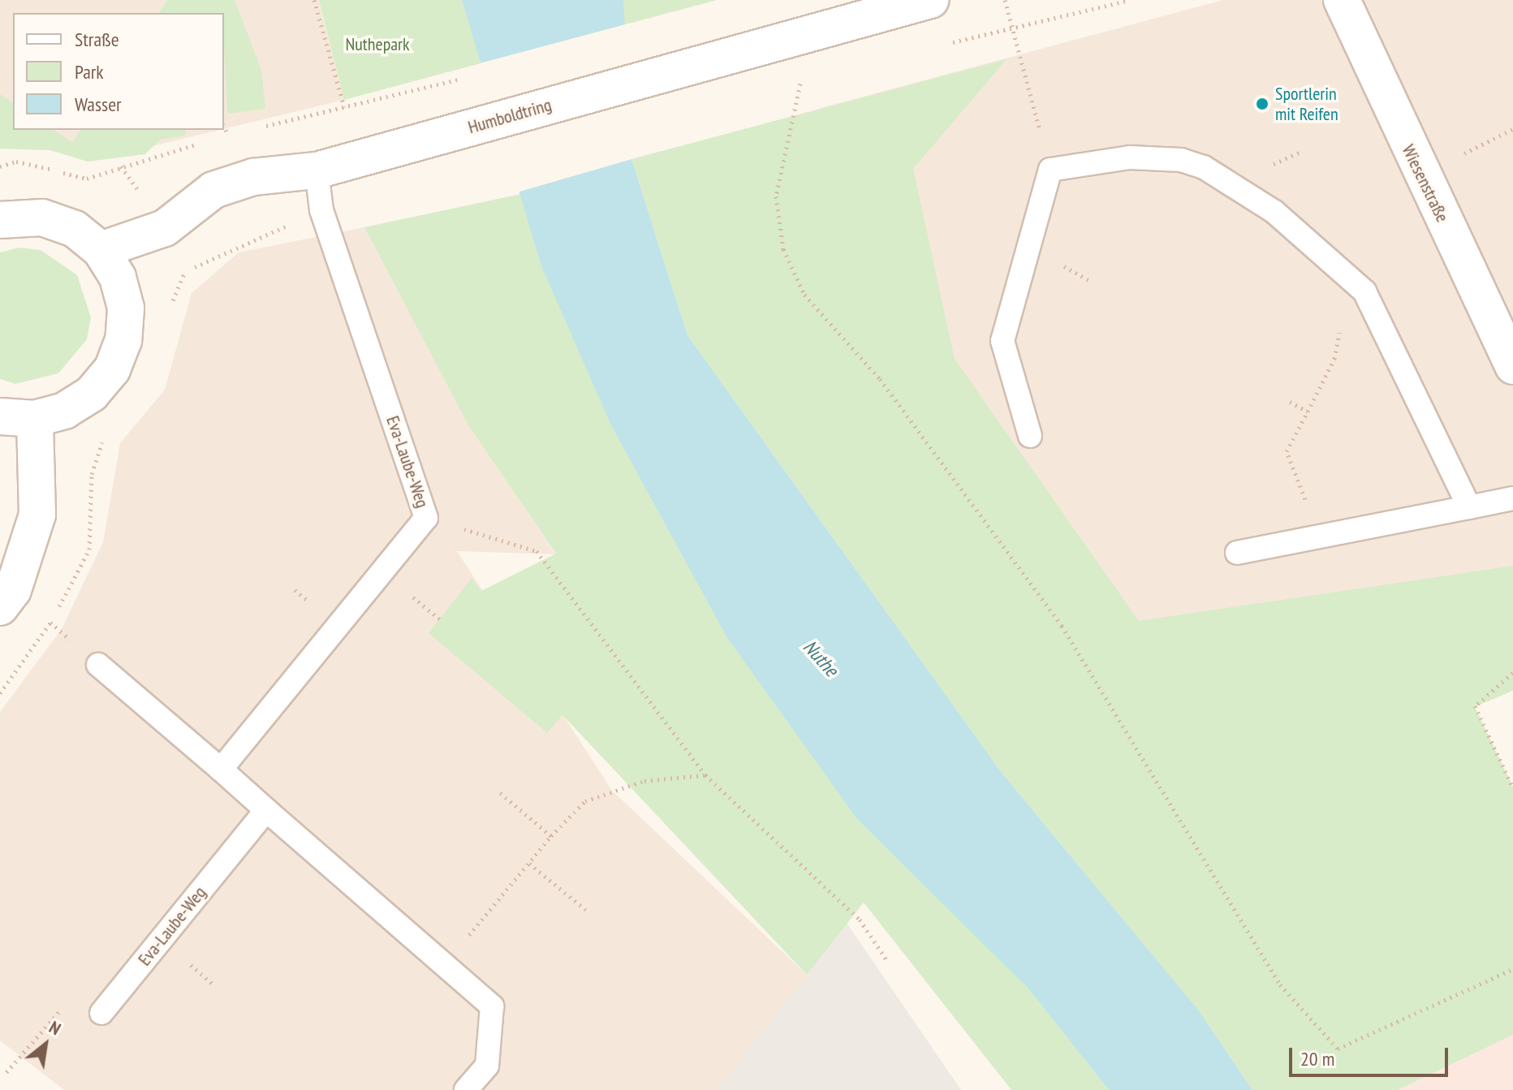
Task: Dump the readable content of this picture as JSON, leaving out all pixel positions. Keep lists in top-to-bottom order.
{
  "streets": {
    "street": ["Humboldtring", "Wiesenstraße"],
    "lane": ["Eva-Laube-Weg"]
  },
  "crossings": [
    ["Humboldtring", "Eva-Laube-Weg"]
  ],
  "water": ["Nuthe"],
  "parks": ["Nuthepark"],
  "places": ["Sportlerin mit Reifen"],
  "legend": ["Straße", "Park", "Wasser"],
  "scale_bar": "20 m",
  "north": "top right"
}
